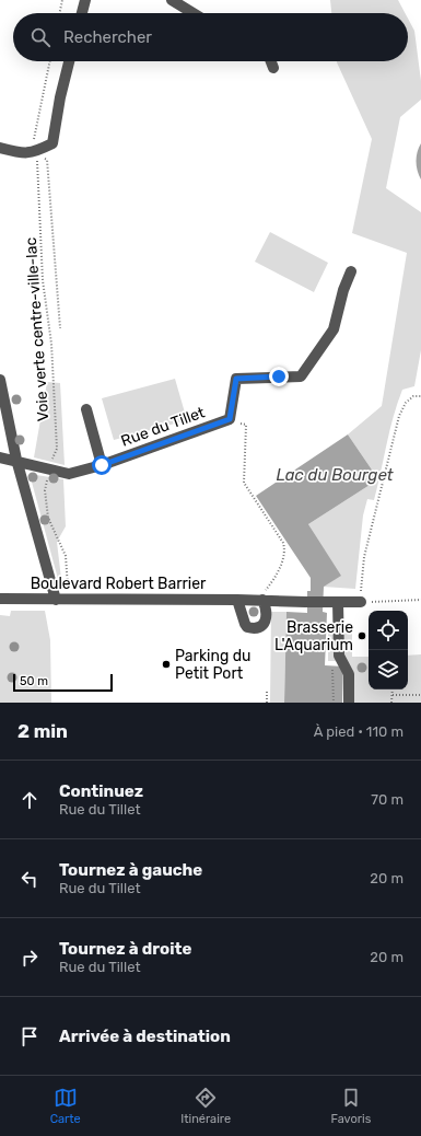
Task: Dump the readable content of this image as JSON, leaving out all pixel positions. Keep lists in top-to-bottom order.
{
  "streets": {
    "street": ["Rue du Tillet", "Boulevard Robert Barrier"],
    "path": ["Voie verte centre-ville-lac"]
  },
  "crossings": [
    ["Voie verte centre-ville-lac", "Rue du Tillet"],
    ["Voie verte centre-ville-lac", "Boulevard Robert Barrier"]
  ],
  "water": ["Lac du Bourget"],
  "places": ["Brasserie L'Aquarium", "Parking du Petit Port"],
  "scale_bar": "50 m",
  "page": {
    "search": "Rechercher",
    "scale": "50 m",
    "heading": ["2 min", "À pied · 110 m"],
    "list": [
      ["Continuez", "Rue du Tillet", "70 m"],
      ["Tournez à gauche", "Rue du Tillet", "20 m"],
      ["Tournez à droite", "Rue du Tillet", "20 m"],
      "Arrivée à destination"
    ],
    "nav": ["Carte", "Itinéraire", "Favoris"]
  }
}
